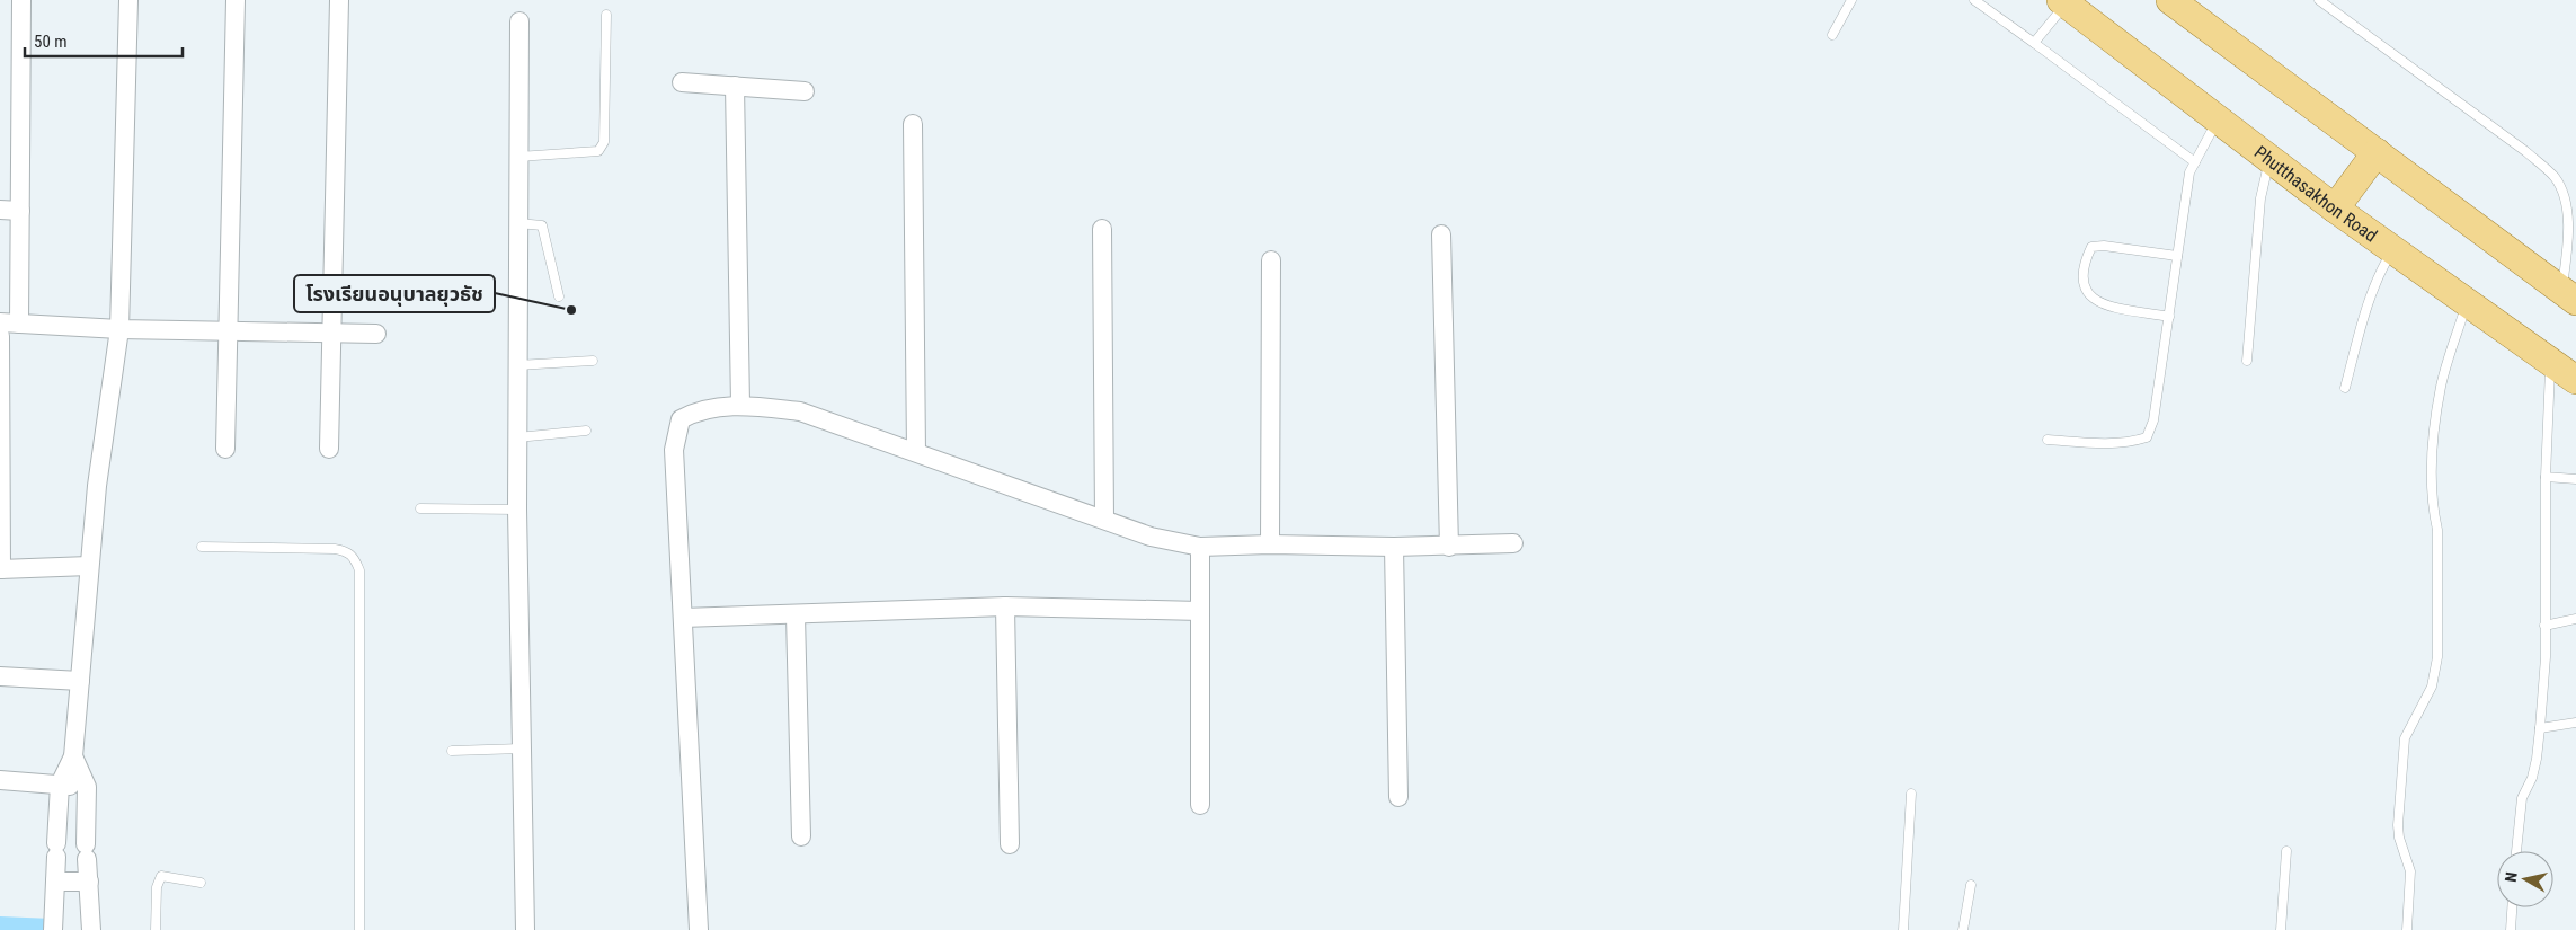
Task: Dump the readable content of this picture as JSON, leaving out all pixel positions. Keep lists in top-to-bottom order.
{
  "streets": {
    "main road": ["Phutthasakhon Road"]
  },
  "places": ["โรงเรียนอนุบาลยุวธัช"],
  "scale_bar": "50 m",
  "north": "left"
}
